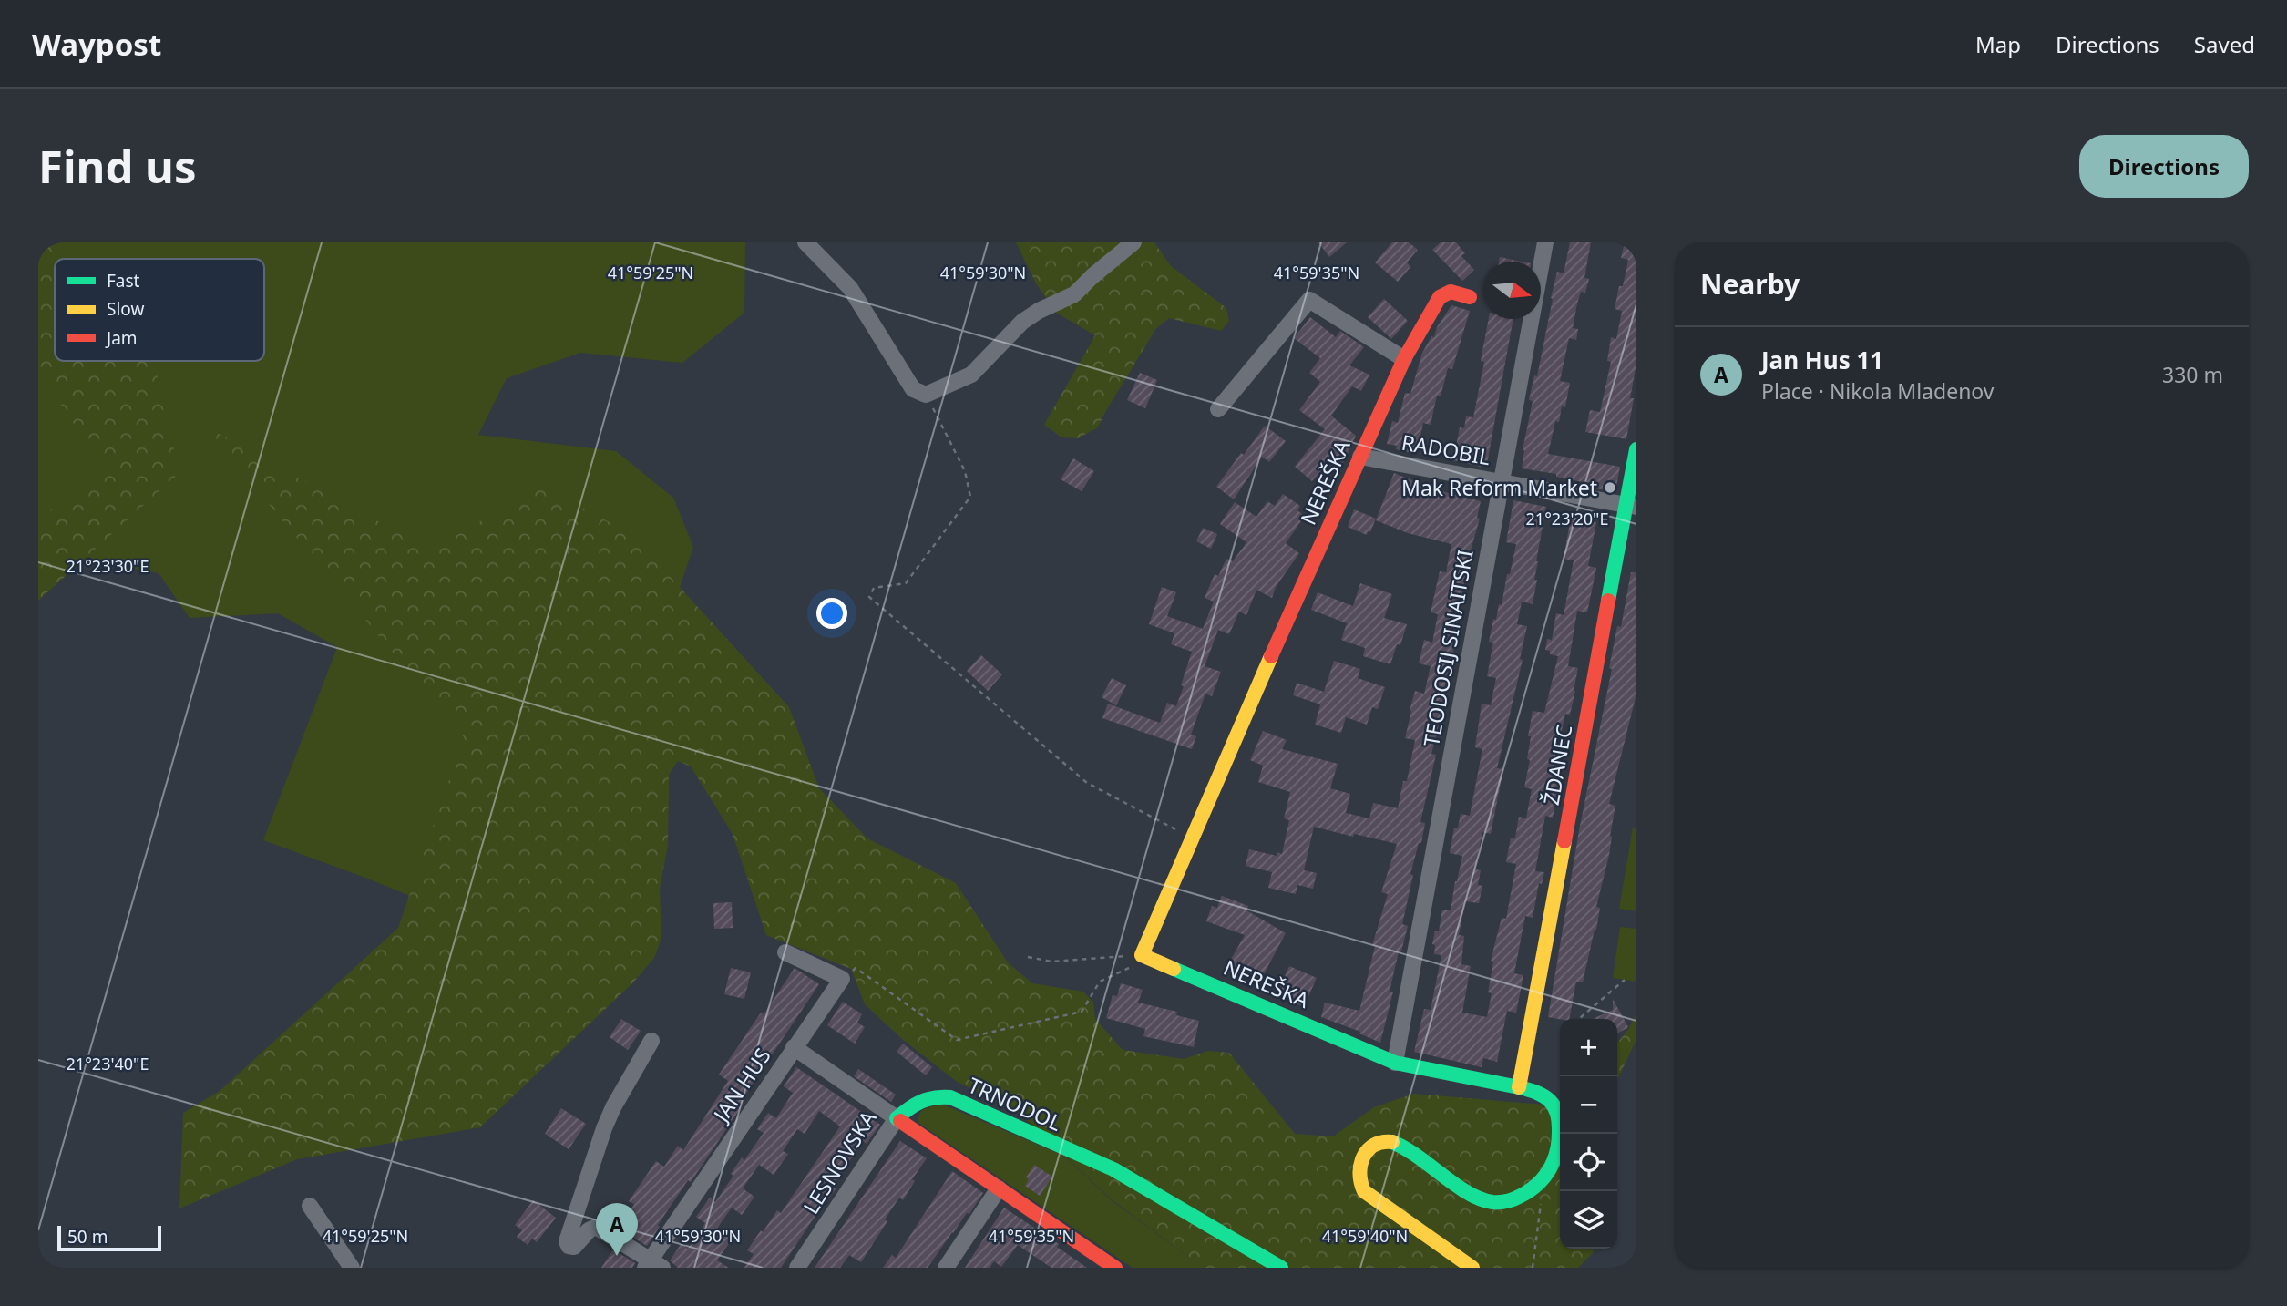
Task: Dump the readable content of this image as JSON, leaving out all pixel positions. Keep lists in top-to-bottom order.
{
  "streets": {
    "street": [
      "RADOBIL",
      "NEREŠKA",
      "TEODOSIJ SINAITSKI",
      "ŽDANEC",
      "JAN HUS",
      "TRNODOL",
      "LESNOVSKA"
    ]
  },
  "crossings": [
    ["RADOBIL", "NEREŠKA"],
    ["RADOBIL", "TEODOSIJ SINAITSKI"],
    ["RADOBIL", "ŽDANEC"],
    ["NEREŠKA", "TEODOSIJ SINAITSKI"],
    ["NEREŠKA", "ŽDANEC"],
    ["JAN HUS", "LESNOVSKA"],
    ["TRNODOL", "LESNOVSKA"]
  ],
  "places": ["Mak Reform Market"],
  "legend": ["Fast", "Slow", "Jam"],
  "scale_bar": "50 m",
  "north": "right",
  "page": {
    "header": "Waypost",
    "nav": ["Map", "Directions", "Saved"],
    "buttons": "Directions",
    "title": "Find us",
    "heading": "Nearby",
    "list": [
      {
        "mark": "A",
        "name": "Jan Hus 11",
        "note": "Place · Nikola Mladenov",
        "value": "330 m"
      }
    ],
    "map_buttons": ["+", "−"],
    "pins": "A",
    "scale": "50 m"
  },
  "coordinates": [
    "41°59'25\"N",
    "41°59'30\"N",
    "41°59'35\"N",
    "21°23'20\"E",
    "21°23'30\"E",
    "21°23'40\"E",
    "41°59'40\"N"
  ]
}
